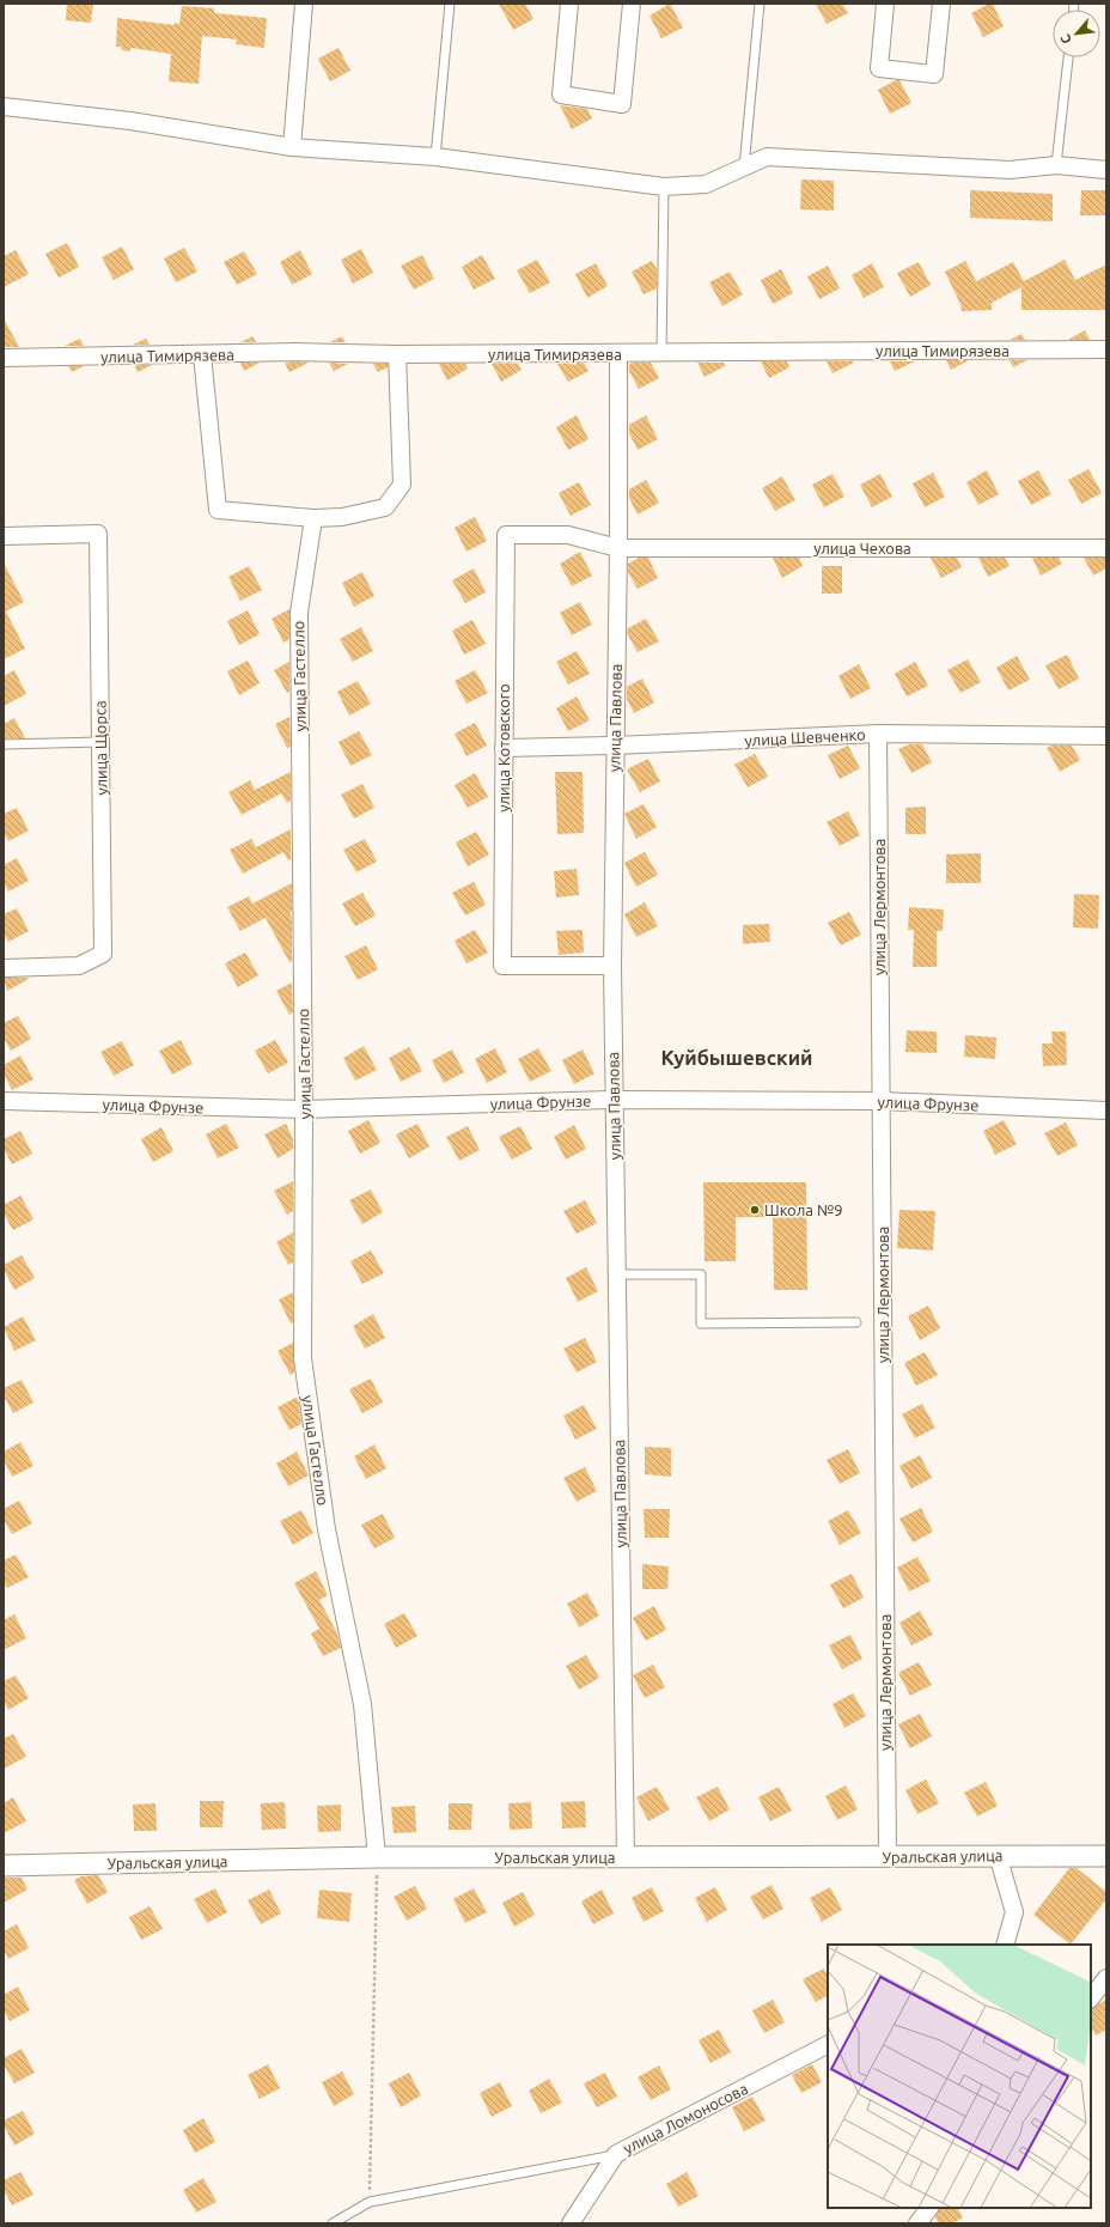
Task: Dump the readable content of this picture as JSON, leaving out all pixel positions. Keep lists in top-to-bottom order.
{
  "streets": {
    "street": [
      "улица Тимирязева",
      "улица Чехова",
      "улица Гастелло",
      "улица Павлова",
      "улица Шевченко",
      "улица Щорса",
      "улица Котовского",
      "улица Лермонтова",
      "улица Фрунзе",
      "Уральская улица",
      "улица Ломоносова"
    ]
  },
  "crossings": [
    ["улица Тимирязева", "улица Павлова"],
    ["улица Чехова", "улица Павлова"],
    ["улица Чехова", "улица Котовского"],
    ["улица Гастелло", "улица Фрунзе"],
    ["улица Гастелло", "Уральская улица"],
    ["улица Павлова", "улица Шевченко"],
    ["улица Павлова", "улица Котовского"],
    ["улица Павлова", "улица Фрунзе"],
    ["улица Павлова", "Уральская улица"],
    ["улица Шевченко", "улица Котовского"],
    ["улица Шевченко", "улица Лермонтова"],
    ["улица Лермонтова", "улица Фрунзе"],
    ["улица Лермонтова", "Уральская улица"]
  ],
  "districts": ["Куйбышевский"],
  "places": ["Школа №9"],
  "north": "bottom left"
}
